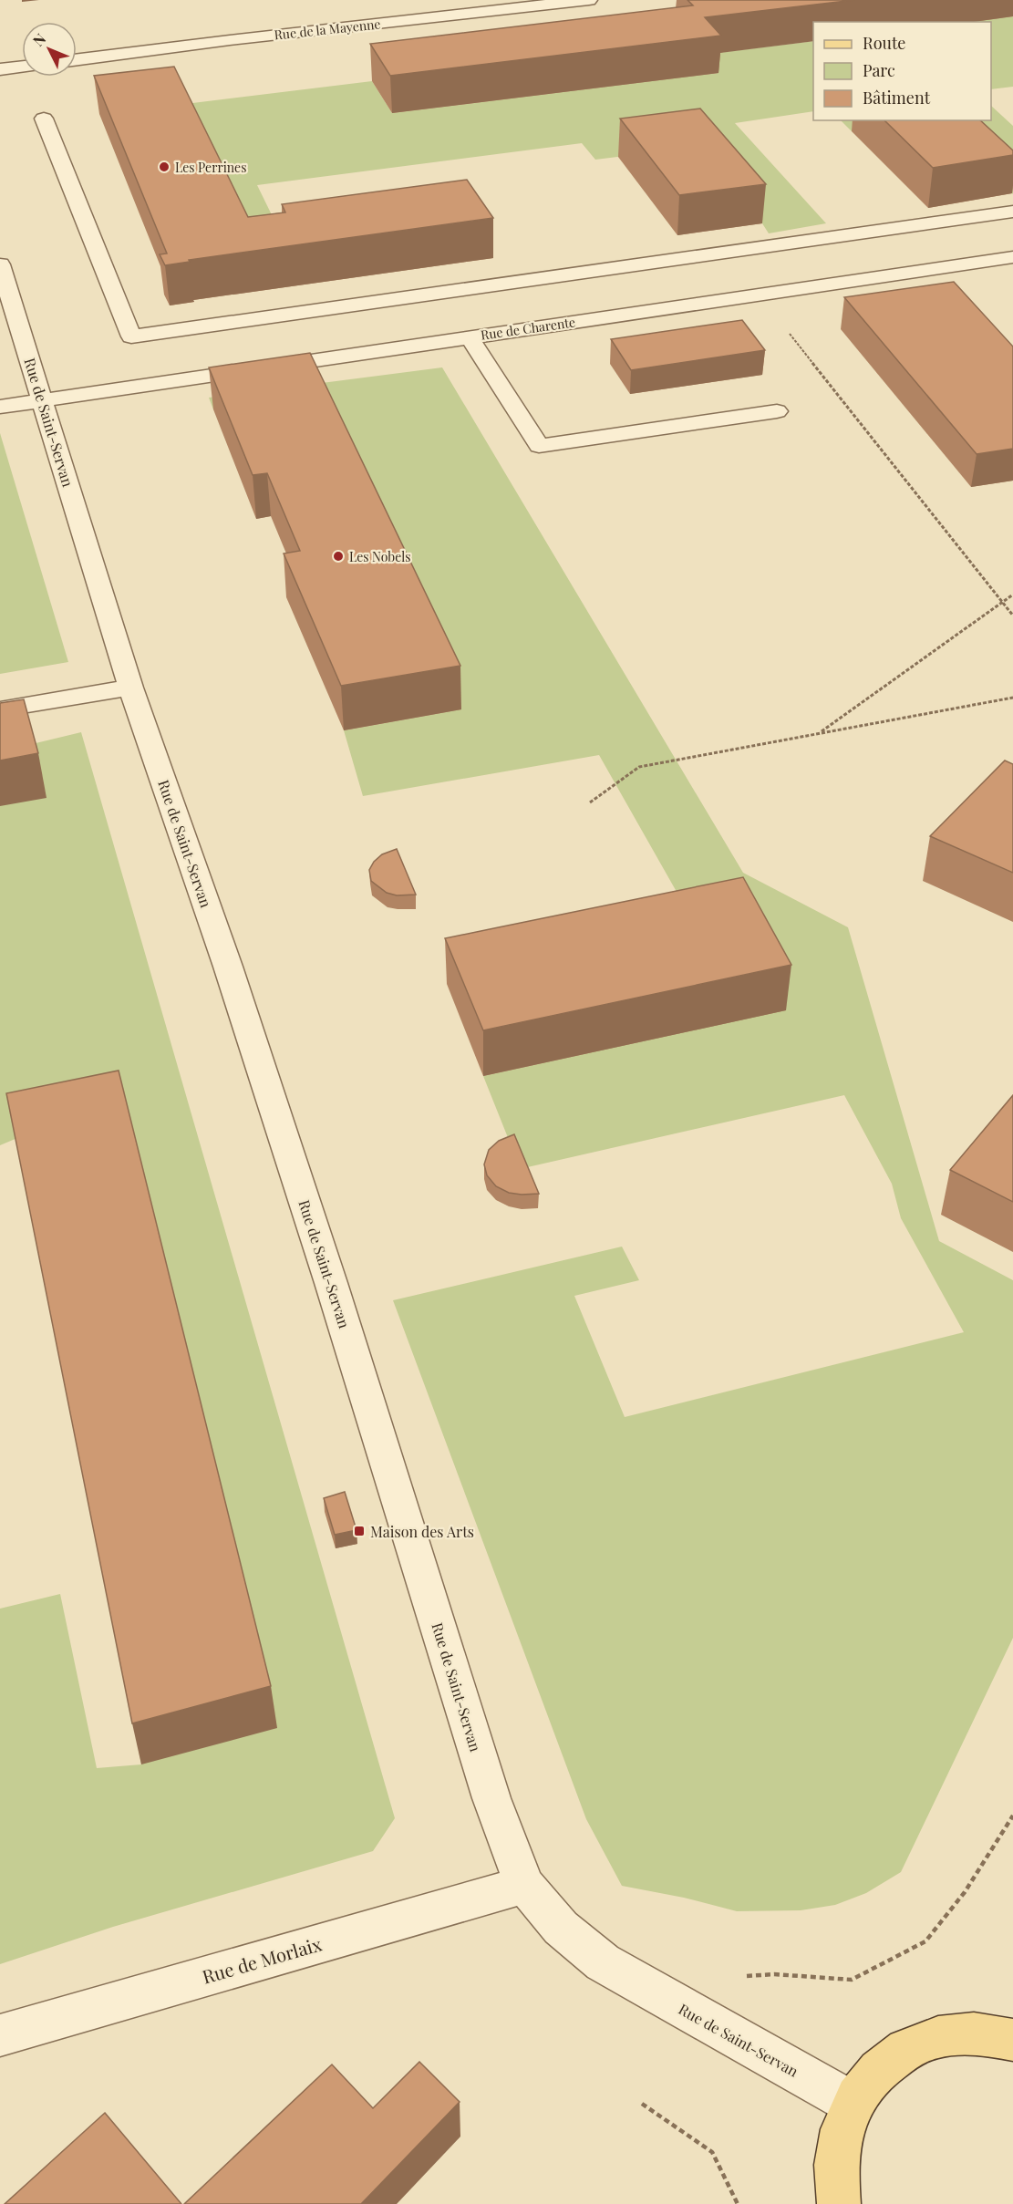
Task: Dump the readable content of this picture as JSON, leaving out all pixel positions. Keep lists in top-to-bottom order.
{
  "streets": {
    "street": [
      "Rue de la Mayenne",
      "Rue de Charente",
      "Rue de Saint-Servan",
      "Rue de Morlaix"
    ]
  },
  "crossings": [
    ["Rue de Charente", "Rue de Saint-Servan"],
    ["Rue de Saint-Servan", "Rue de Morlaix"]
  ],
  "places": {
    "other": ["Les Perrines", "Les Nobels"],
    "transit": ["Maison des Arts"]
  },
  "legend": ["Route", "Parc", "Bâtiment"],
  "north": "top left"
}
